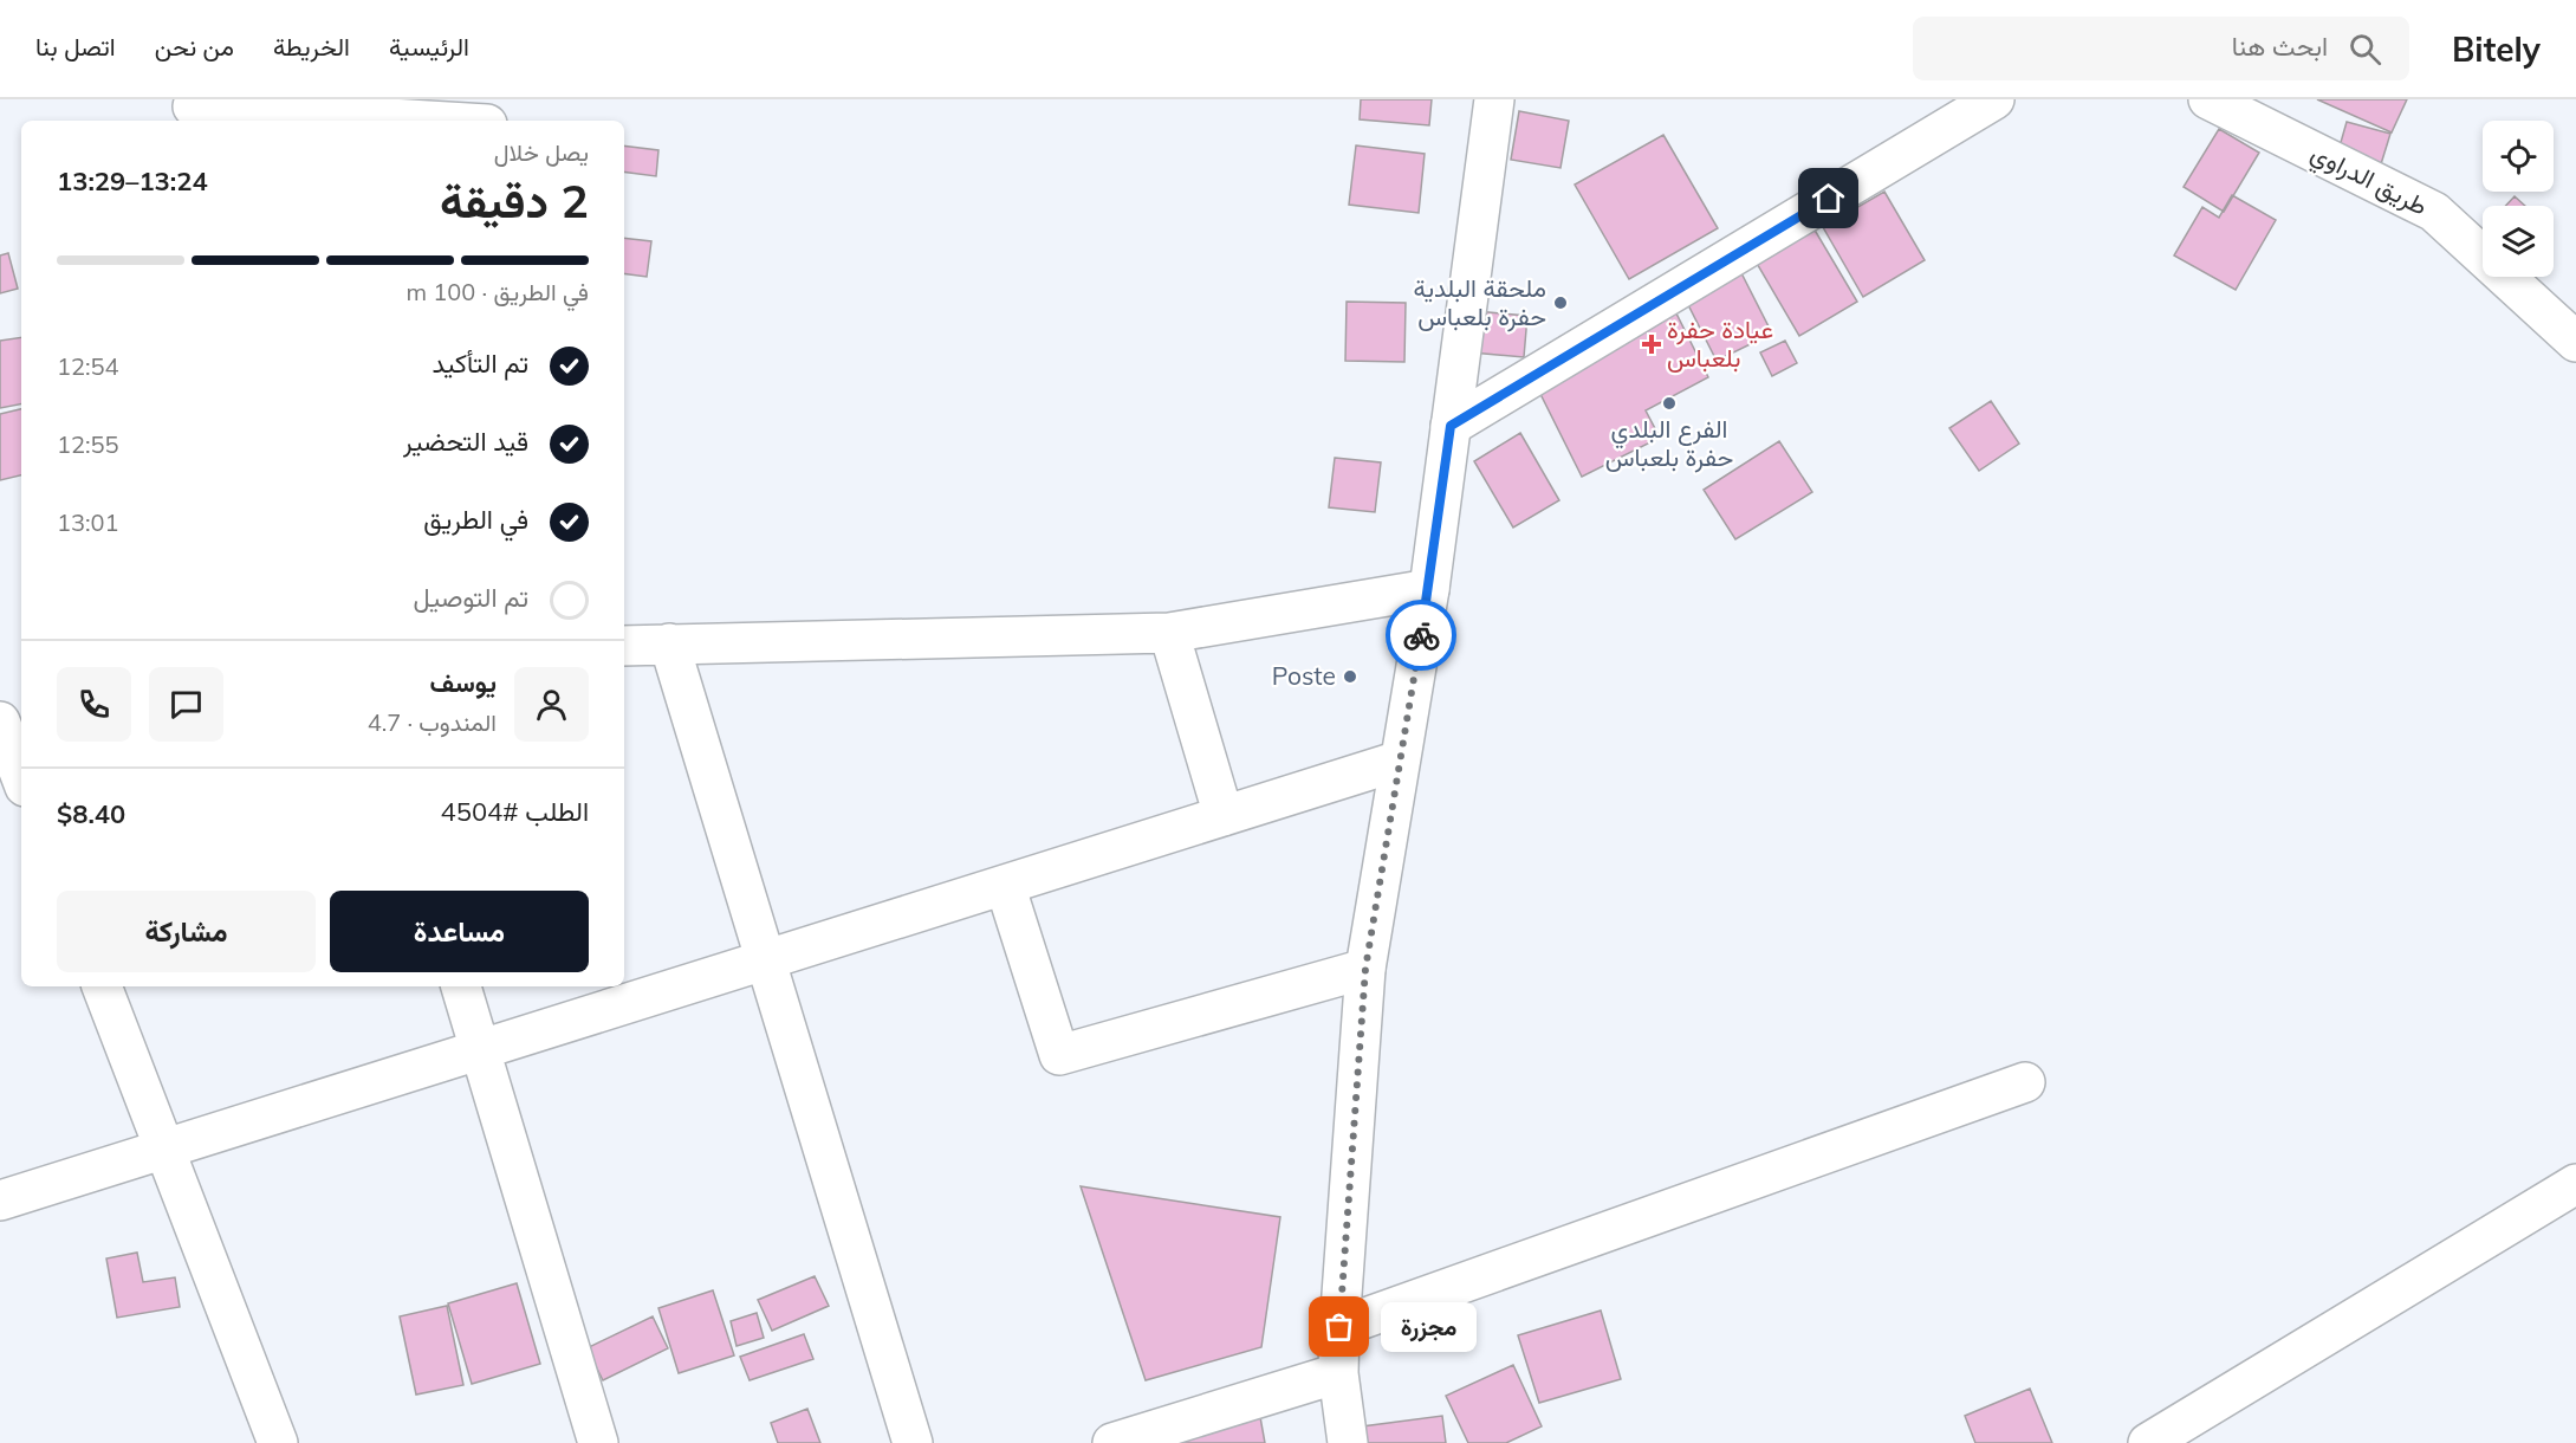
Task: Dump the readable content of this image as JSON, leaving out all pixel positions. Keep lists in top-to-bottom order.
{
  "streets": {
    "street": ["طريق الدراوي"]
  },
  "places": {
    "other": [
      "ملحقة البلدية حفرة بلعباس",
      "الفرع البلدي حفرة بلعباس",
      "Poste",
      "مجزرة"
    ],
    "health": ["عيادة حفرة بلعباس"]
  },
  "page": {
    "header": "Bitely",
    "search": "ابحث هنا",
    "nav": [
      "الرئيسية",
      "الخريطة",
      "من نحن",
      "اتصل بنا"
    ],
    "heading": ["2 دقيقة", "يصل خلال", "13:24–13:29"],
    "panel": [
      "يوسف",
      "المندوب · 4.7",
      "الطلب #4504",
      "$8.40"
    ],
    "bar": "في الطريق · 100 m",
    "list": [
      ["تم التأكيد", "12:54"],
      ["قيد التحضير", "12:55"],
      ["في الطريق", "13:01"],
      "تم التوصيل"
    ],
    "buttons": ["مساعدة", "مشاركة"],
    "bubble": "مجزرة"
  }
}
